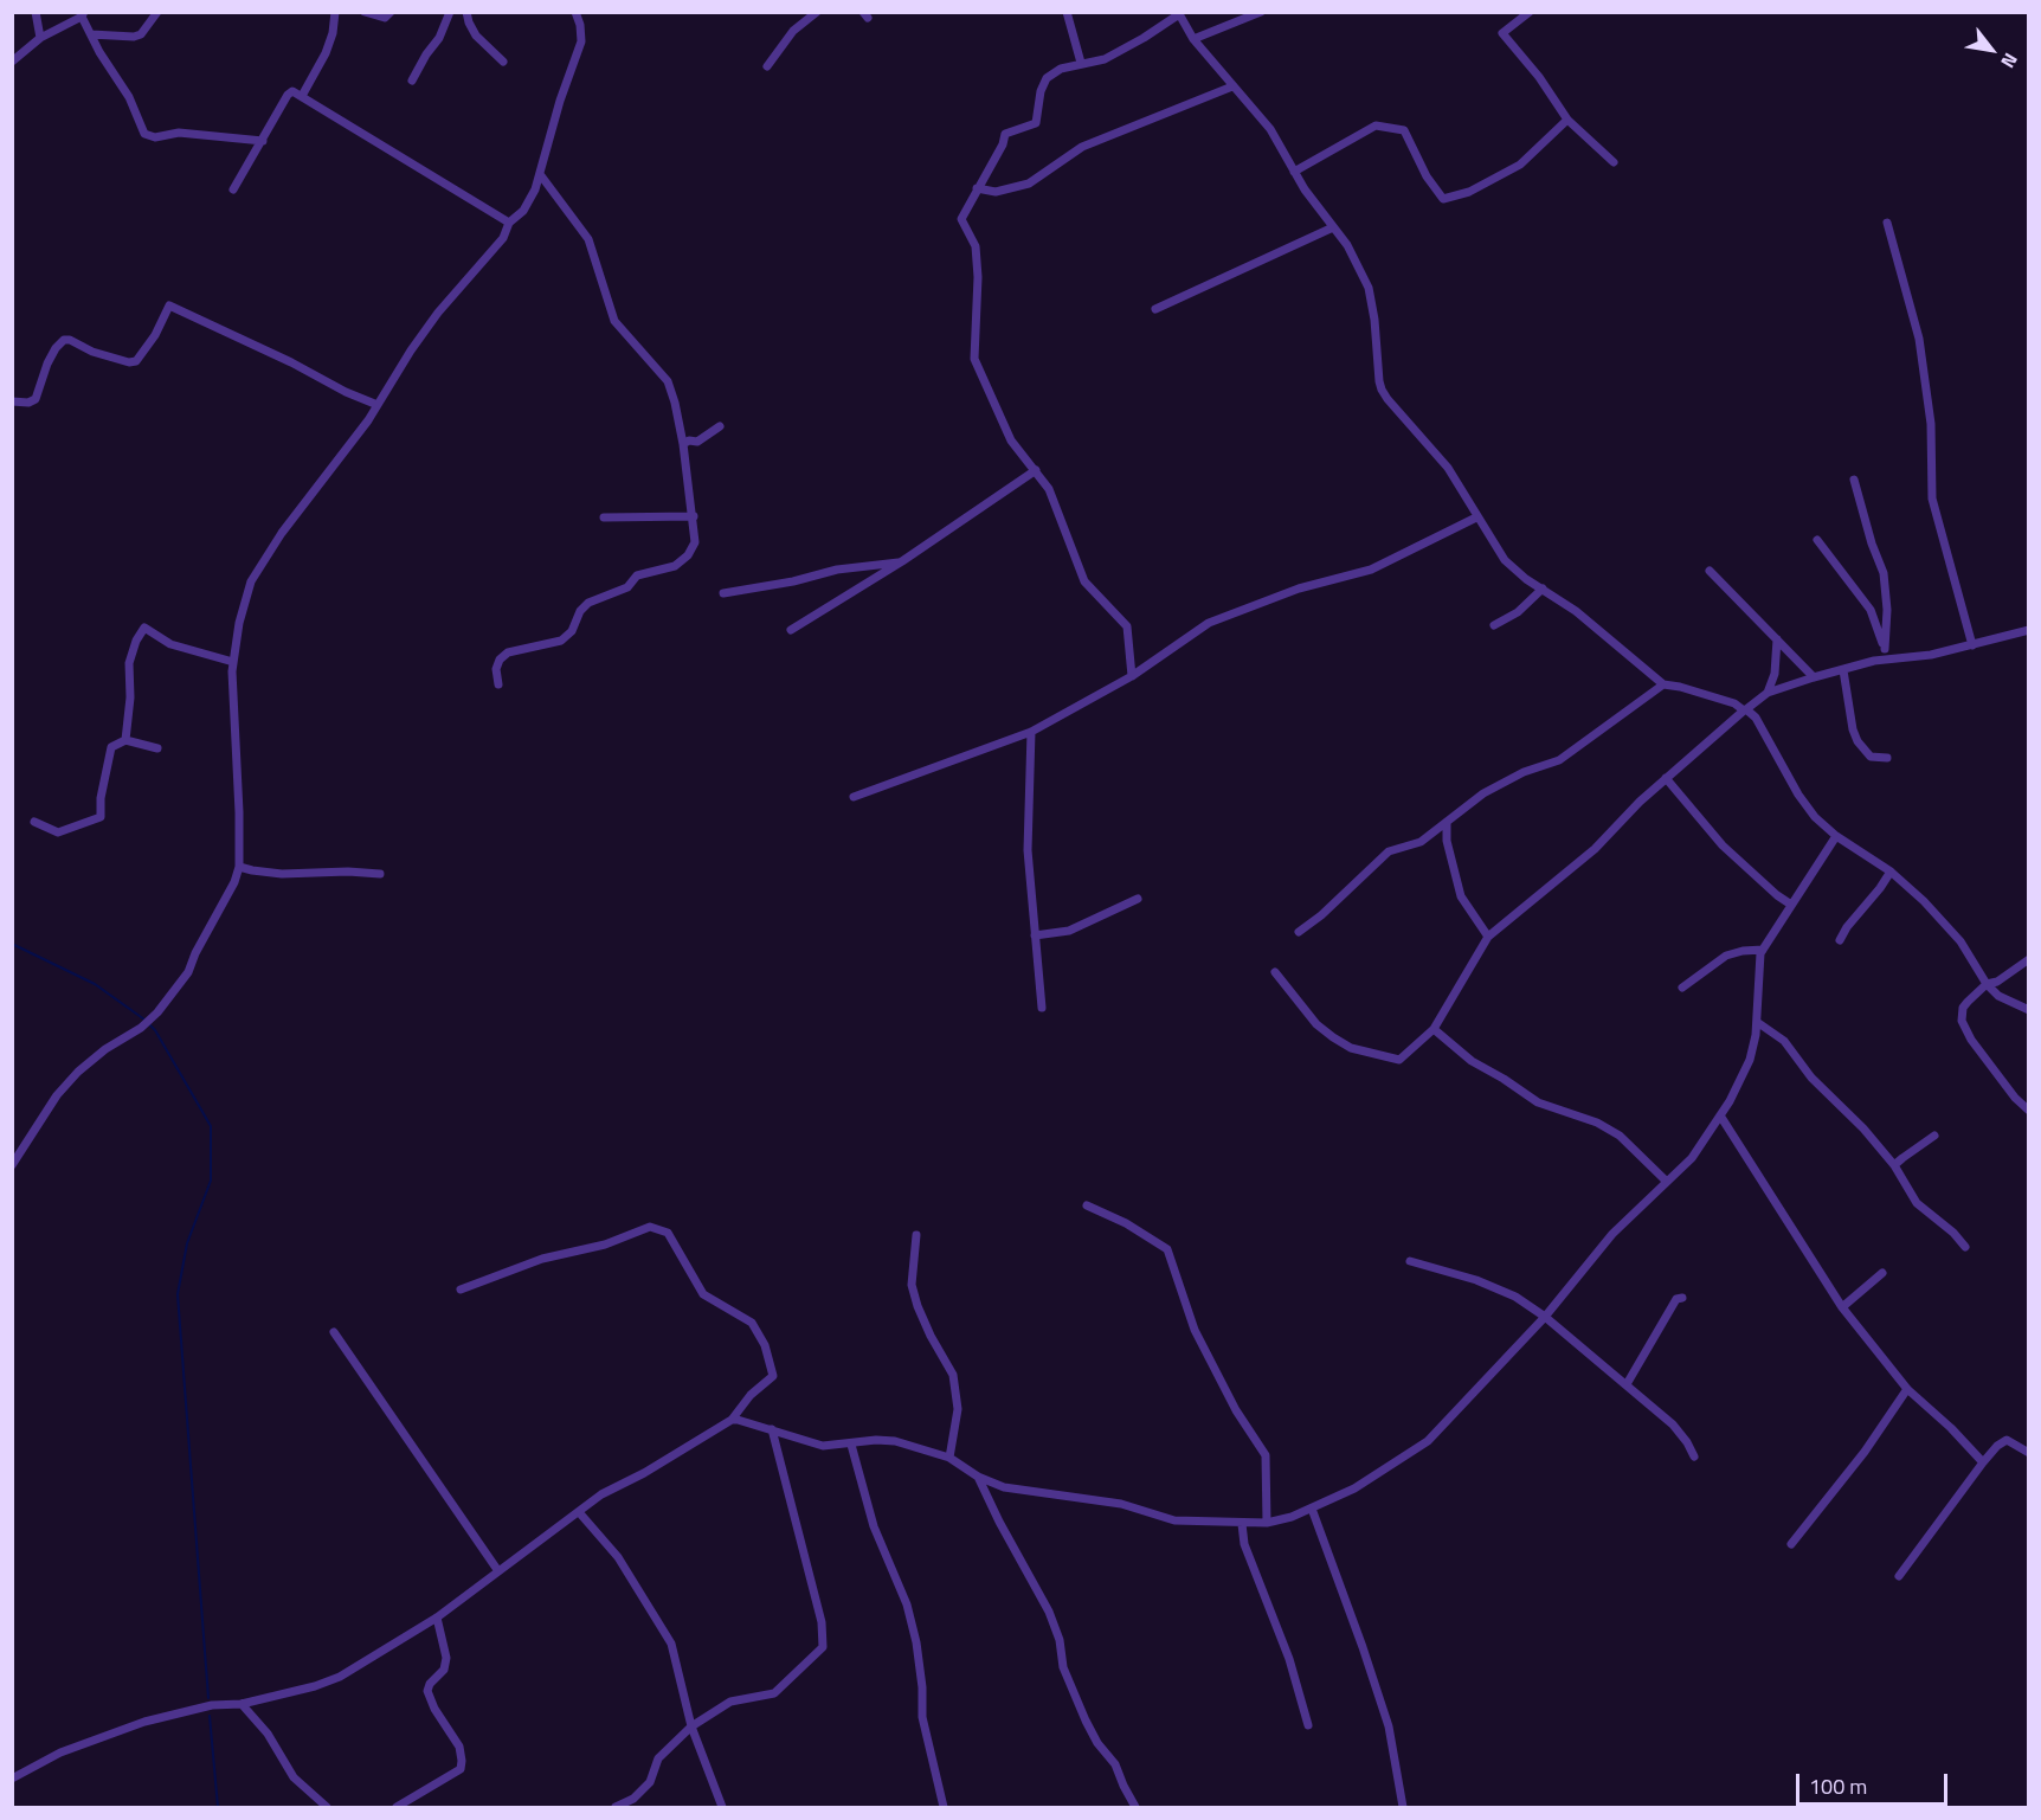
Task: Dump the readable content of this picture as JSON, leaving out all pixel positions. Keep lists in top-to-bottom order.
{
  "scale_bar": "100 m",
  "north": "bottom right"
}
